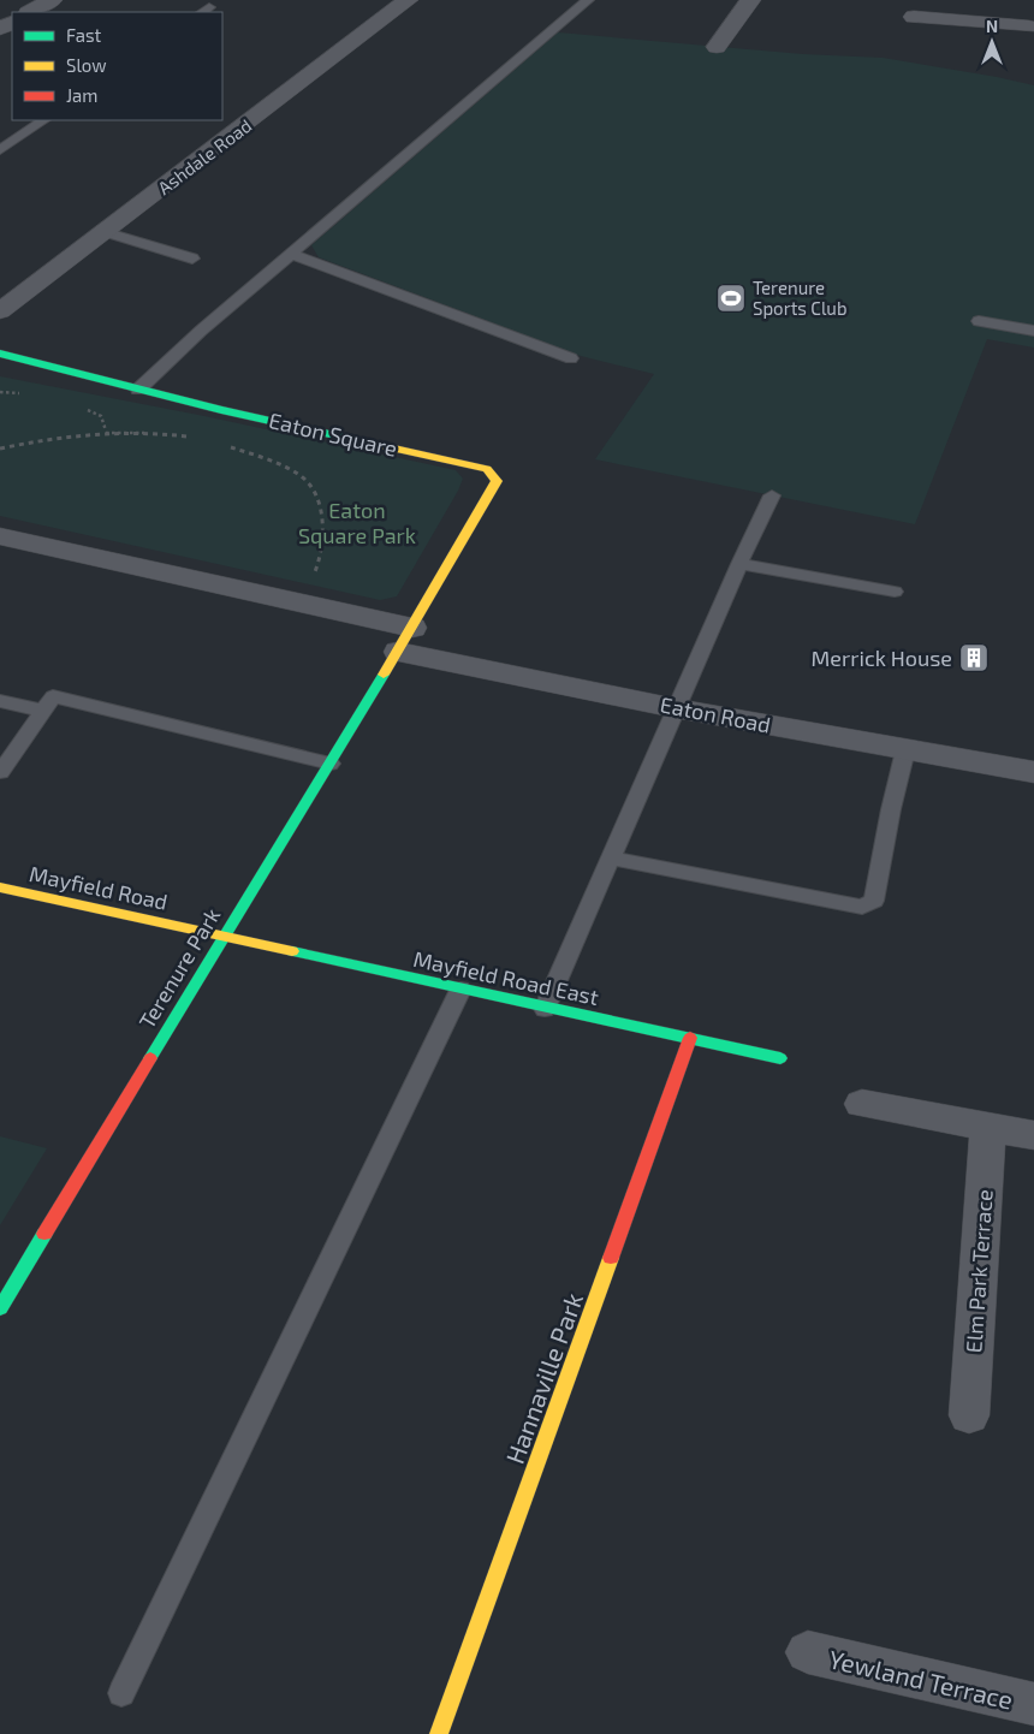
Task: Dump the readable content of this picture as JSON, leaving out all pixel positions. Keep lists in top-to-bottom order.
{
  "streets": {
    "street": [
      "Ashdale Road",
      "Eaton Square",
      "Eaton Road",
      "Mayfield Road",
      "Terenure Park",
      "Mayfield Road East",
      "Elm Park Terrace",
      "Hannaville Park",
      "Yewland Terrace"
    ]
  },
  "crossings": [
    ["Eaton Square", "Eaton Road"],
    ["Eaton Square", "Terenure Park"],
    ["Eaton Road", "Terenure Park"],
    ["Mayfield Road", "Terenure Park"],
    ["Mayfield Road", "Mayfield Road East"],
    ["Terenure Park", "Mayfield Road East"],
    ["Mayfield Road East", "Hannaville Park"]
  ],
  "parks": ["Eaton Square Park"],
  "places": {
    "sports": ["Terenure Sports Club"],
    "building": ["Merrick House"]
  },
  "legend": ["Fast", "Slow", "Jam"],
  "north": "top"
}
